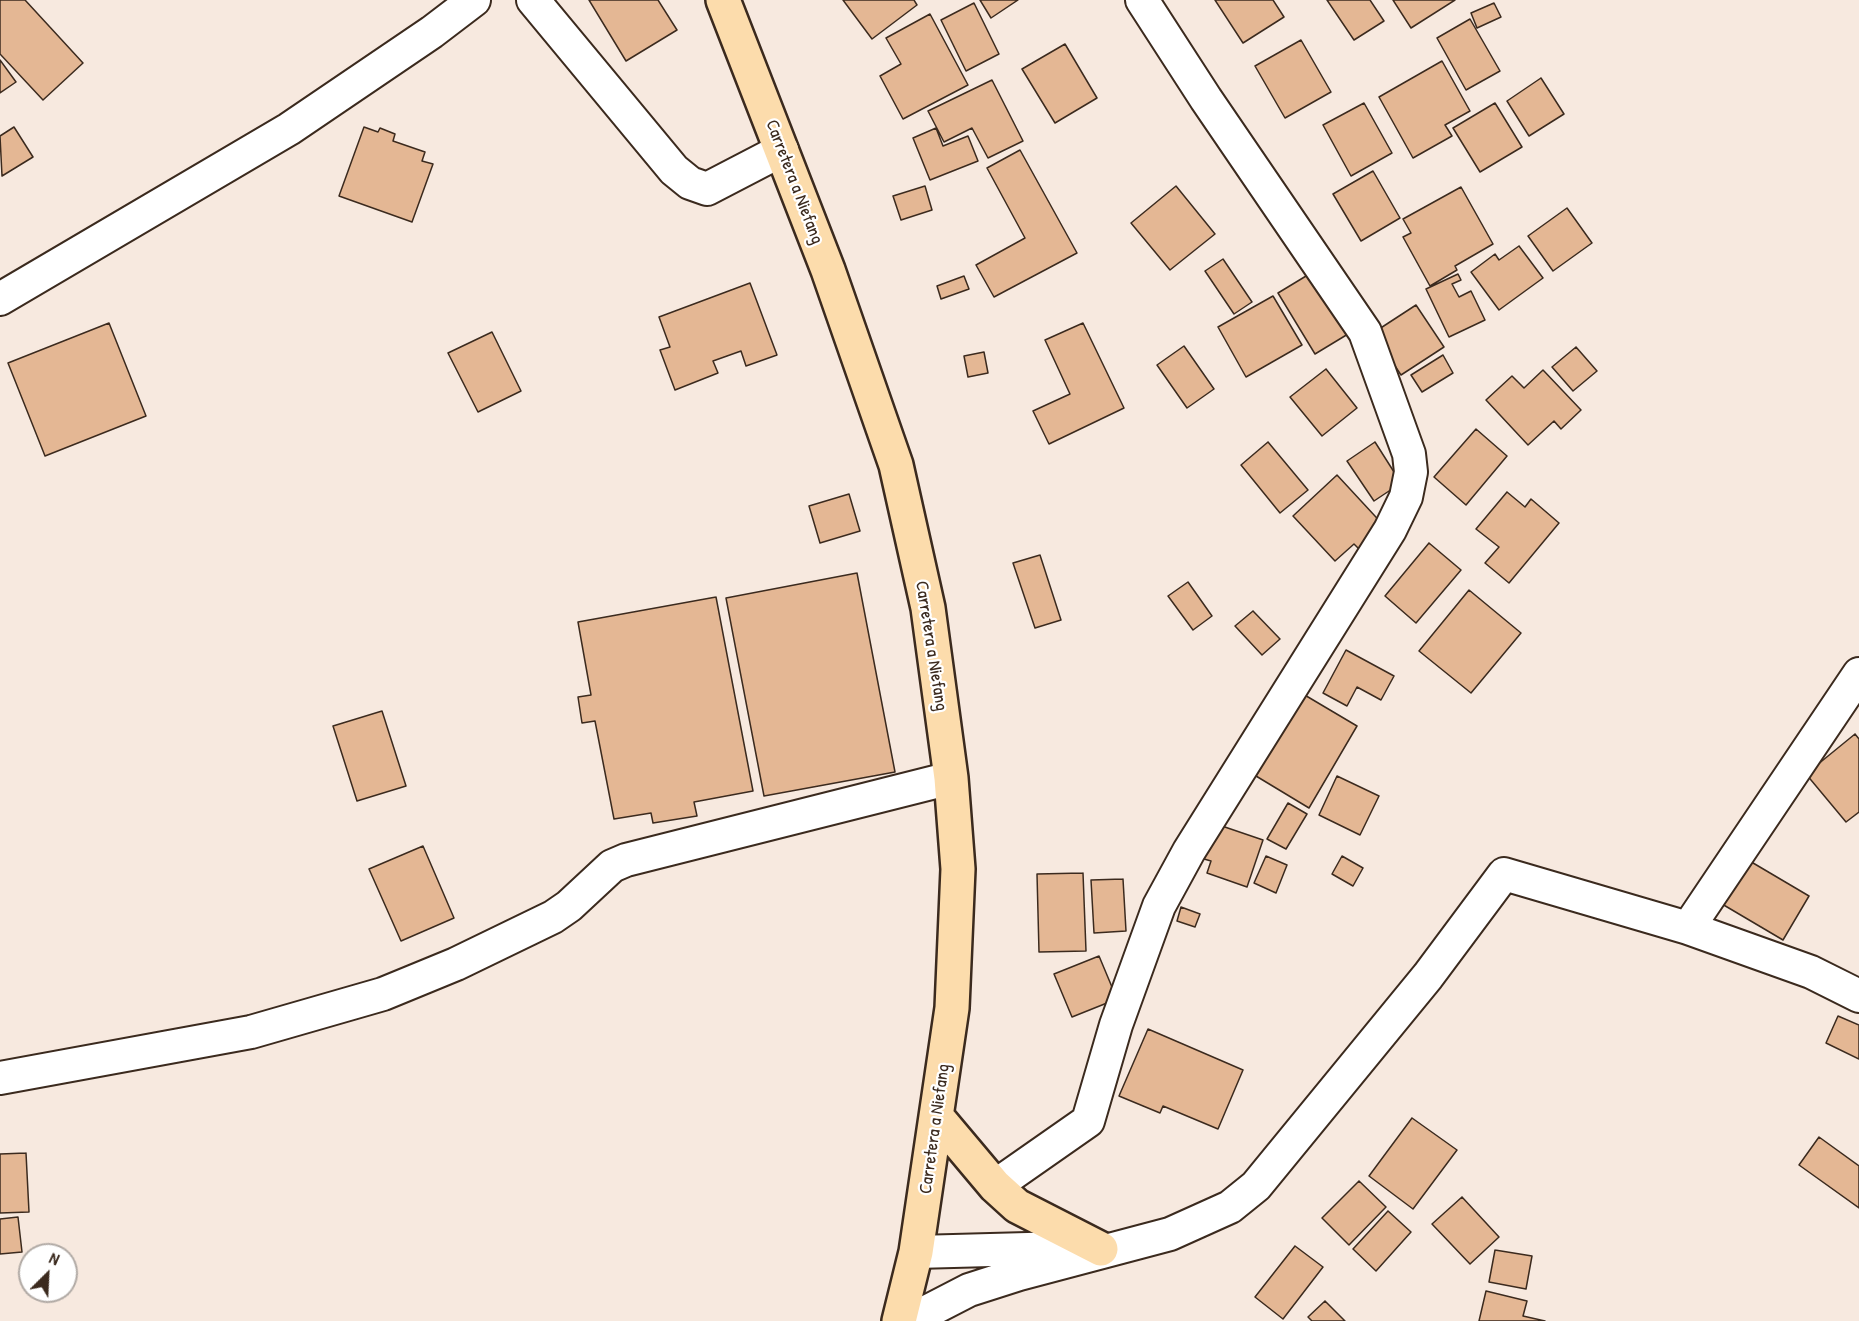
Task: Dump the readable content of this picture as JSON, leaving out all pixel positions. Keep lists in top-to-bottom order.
{
  "streets": {
    "main road": ["Carretera a Niefang"]
  },
  "north": "top right"
}
